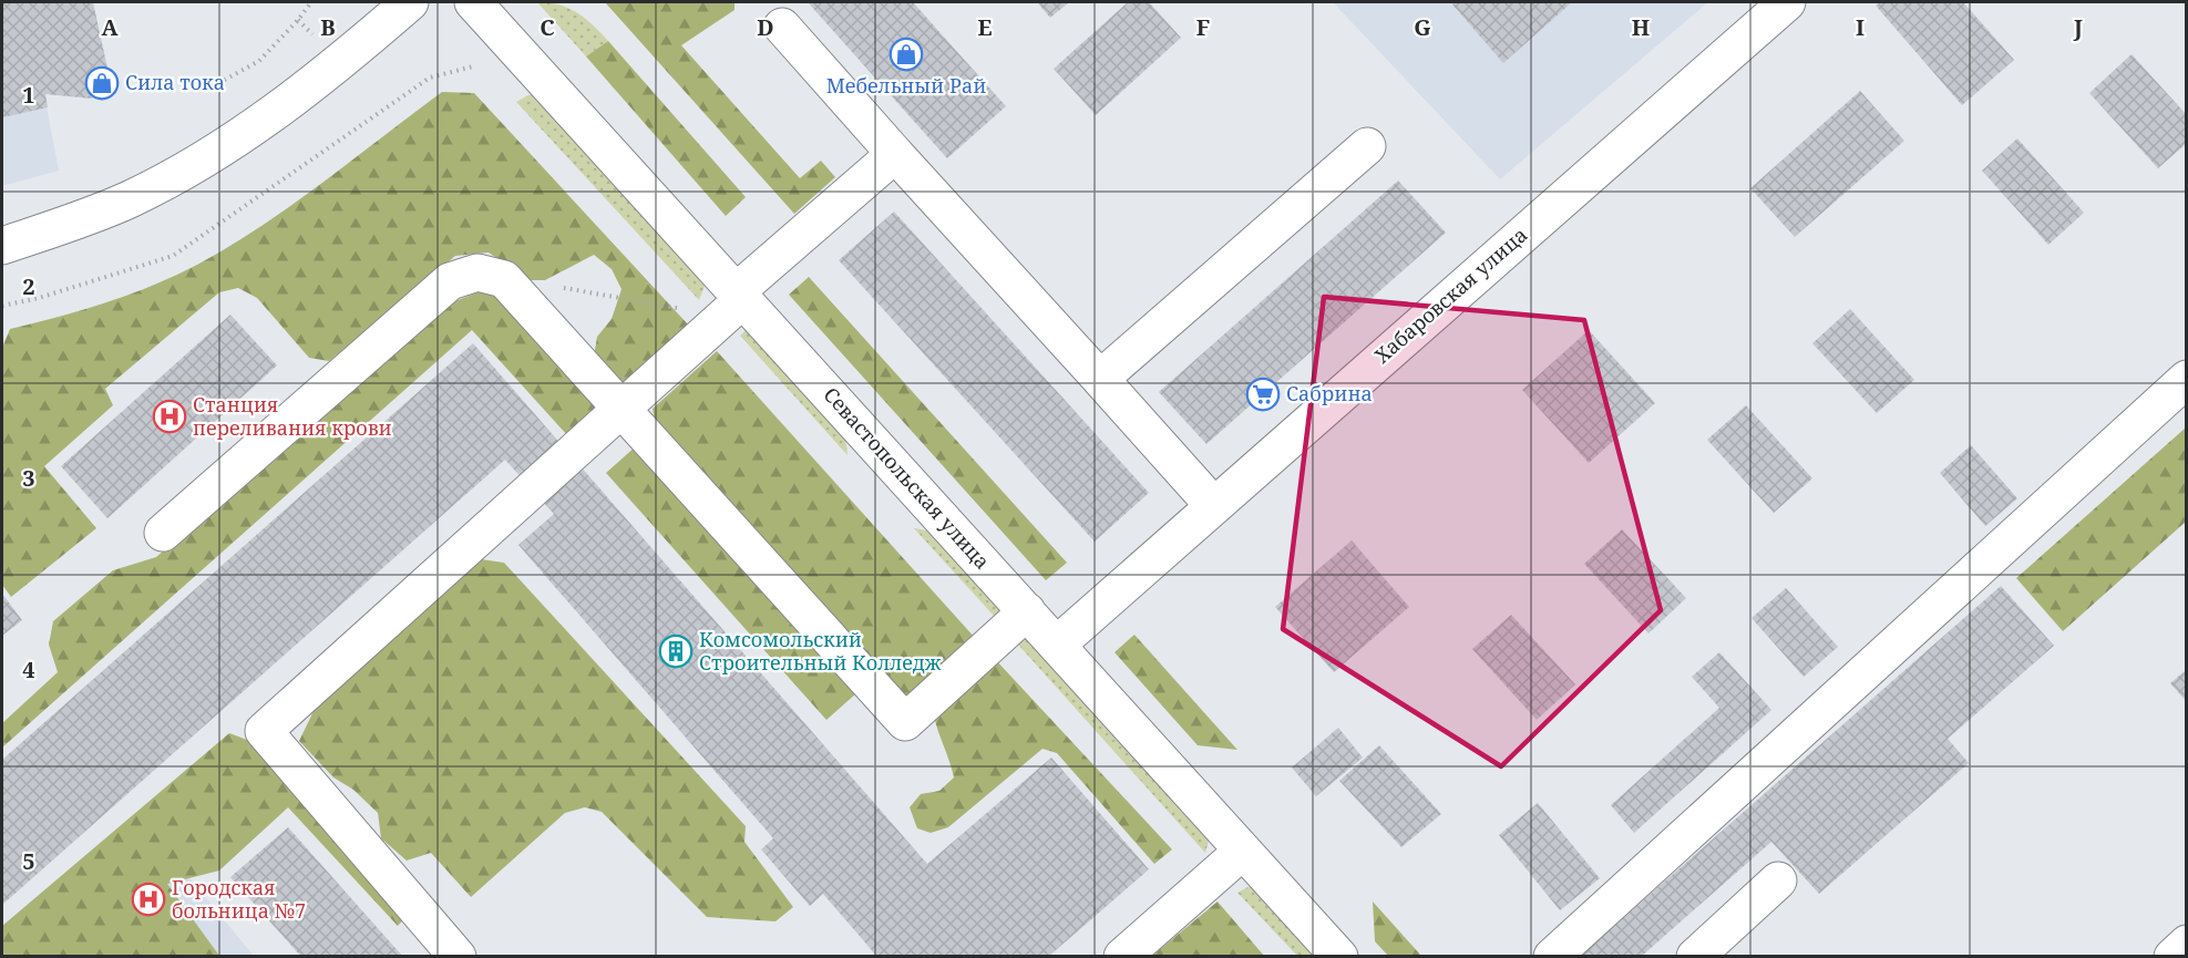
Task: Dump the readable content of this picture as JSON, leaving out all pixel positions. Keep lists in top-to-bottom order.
{
  "streets": {
    "street": ["Хабаровская улица", "Севастопольская улица"]
  },
  "crossings": [
    ["Хабаровская улица", "Севастопольская улица"]
  ],
  "places": {
    "shop": ["Мебельный Рай", "Сила тока"],
    "supermarket": ["Сабрина"],
    "hospital": ["Станция переливания крови", "Городская больница №7"],
    "building": ["Комсомольский Строительный Колледж"]
  },
  "grid": {
    "columns": [
      "A",
      "B",
      "C",
      "D",
      "E",
      "F",
      "G",
      "H",
      "I",
      "J"
    ],
    "rows": [
      "1",
      "2",
      "3",
      "4",
      "5"
    ]
  }
}
